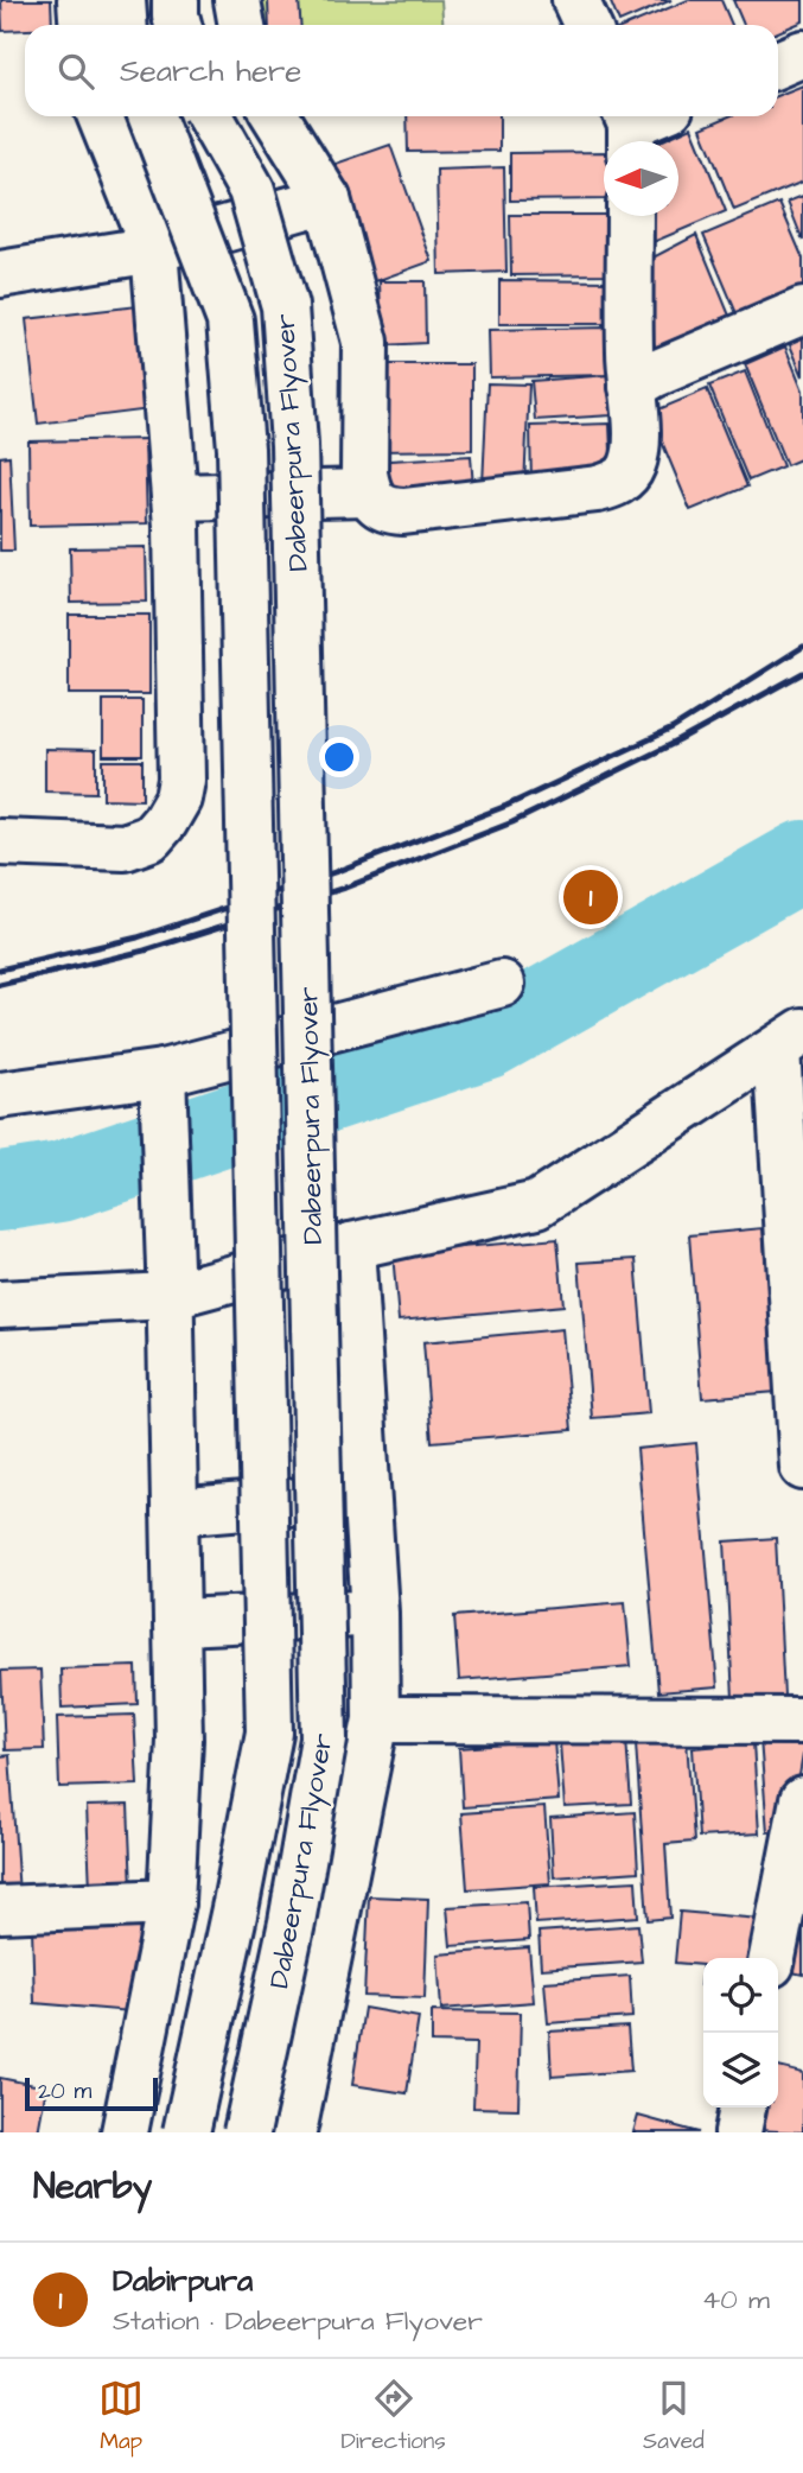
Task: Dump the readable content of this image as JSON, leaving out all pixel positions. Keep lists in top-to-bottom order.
{
  "streets": {
    "street": ["Dabeerpura Flyover"]
  },
  "scale_bar": "20 m",
  "north": "left",
  "page": {
    "search": "Search here",
    "pins": "1",
    "scale": "20 m",
    "heading": "Nearby",
    "list": [
      {
        "mark": "1",
        "name": "Dabirpura",
        "note": "Station · Dabeerpura Flyover",
        "value": "40 m"
      }
    ],
    "nav": ["Map", "Directions", "Saved"]
  }
}
